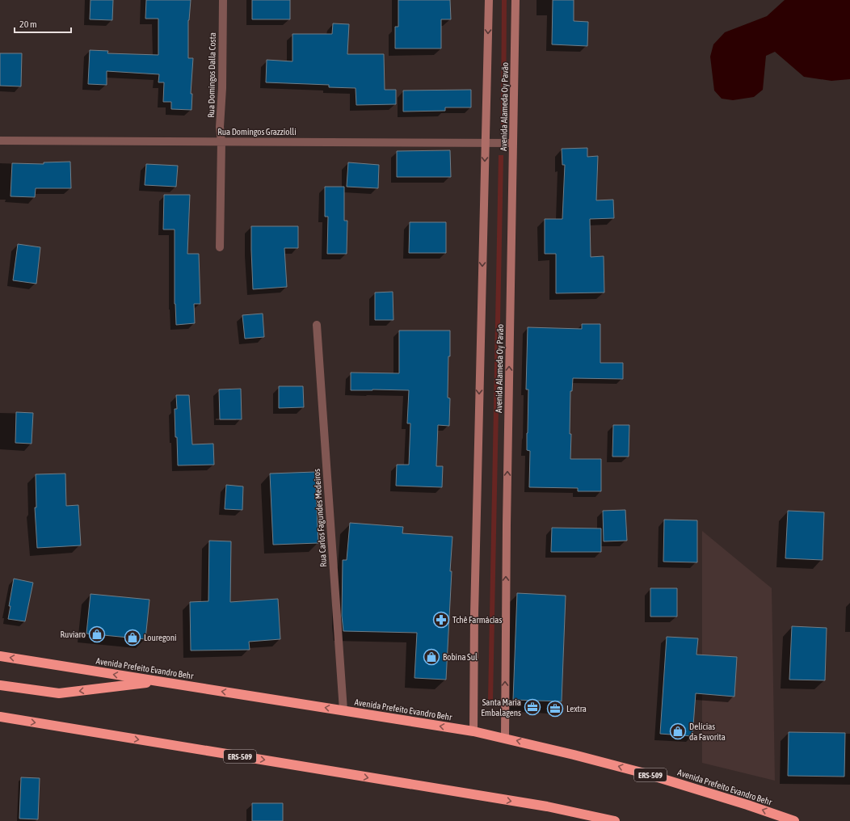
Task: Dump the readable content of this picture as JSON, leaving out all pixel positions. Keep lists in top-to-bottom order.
{
  "streets": {
    "highway": ["Avenida Prefeito Evandro Behr", "ERS-509"],
    "street": [
      "Rua Domingos Dalla Costa",
      "Avenida Alameda Oy Pavão",
      "Rua Domingos Grazziolli",
      "Rua Carlos Fagundes Medeiros"
    ]
  },
  "crossings": [
    ["Rua Domingos Dalla Costa", "Rua Domingos Grazziolli"],
    ["Avenida Alameda Oy Pavão", "Rua Domingos Grazziolli"],
    ["Avenida Alameda Oy Pavão", "Avenida Prefeito Evandro Behr"],
    ["Rua Carlos Fagundes Medeiros", "Avenida Prefeito Evandro Behr"]
  ],
  "places": {
    "pharmacy": ["Tchê Farmácias"],
    "shop": [
      "Ruviaro",
      "Louregoni",
      "Bobina Sul",
      "Delícias da Favorita"
    ],
    "office": ["Santa Maria Embalagens", "Lextra"]
  },
  "scale_bar": "20 m"
}
